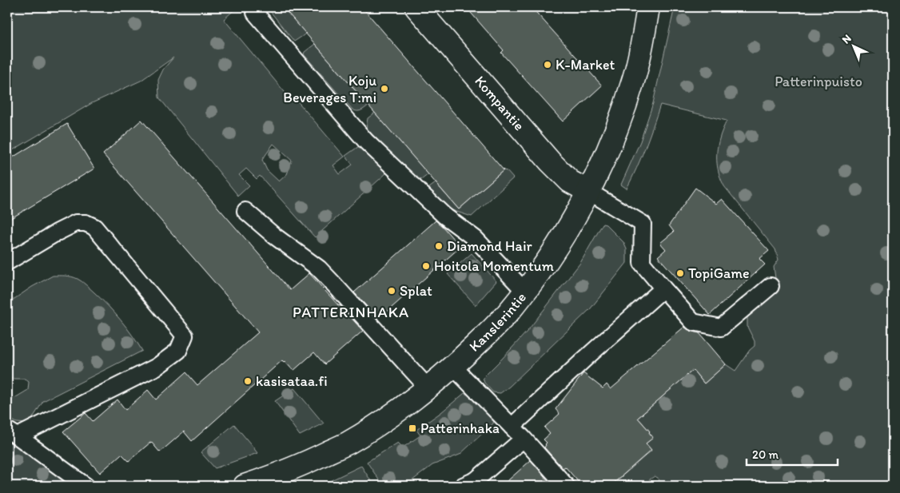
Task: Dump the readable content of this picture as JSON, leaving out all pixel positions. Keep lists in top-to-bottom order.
{
  "streets": {
    "street": ["Kompantie", "Kanslerintie"]
  },
  "crossings": [
    ["Kompantie", "Kanslerintie"]
  ],
  "districts": ["PATTERINHAKA"],
  "parks": ["Patterinpuisto"],
  "places": {
    "other": [
      "K-Market",
      "Koju Beverages T:mi",
      "Diamond Hair",
      "Hoitola Momentum",
      "TopiGame",
      "Splat",
      "kasisataa.fi"
    ],
    "transit": ["Patterinhaka"]
  },
  "scale_bar": "20 m",
  "north": "top left"
}
